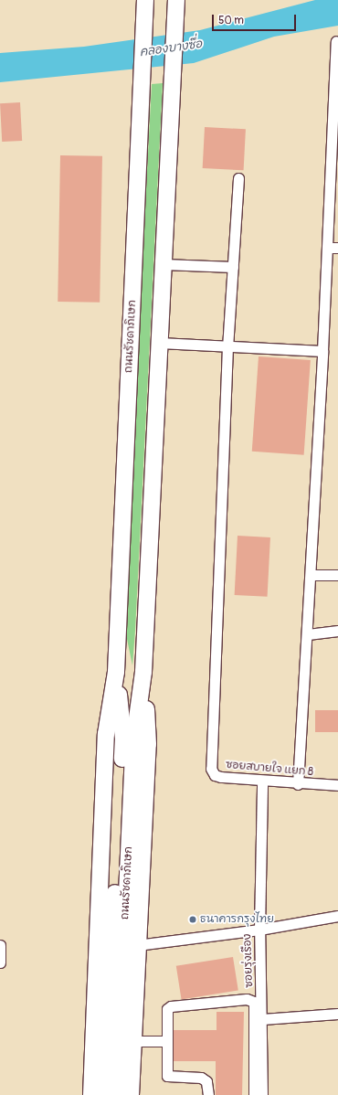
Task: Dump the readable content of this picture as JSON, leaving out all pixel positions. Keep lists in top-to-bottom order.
{
  "streets": {
    "main road": ["ถนนรัชดาภิเษก"],
    "street": ["ซอยสบายใจ แยก 8", "ซอยรุ่งเรือง"]
  },
  "crossings": [
    ["ซอยสบายใจ แยก 8", "ซอยรุ่งเรือง"]
  ],
  "water": ["คลองบางซื่อ"],
  "places": ["ธนาคารกรุงไทย"],
  "scale_bar": "50 m"
}
